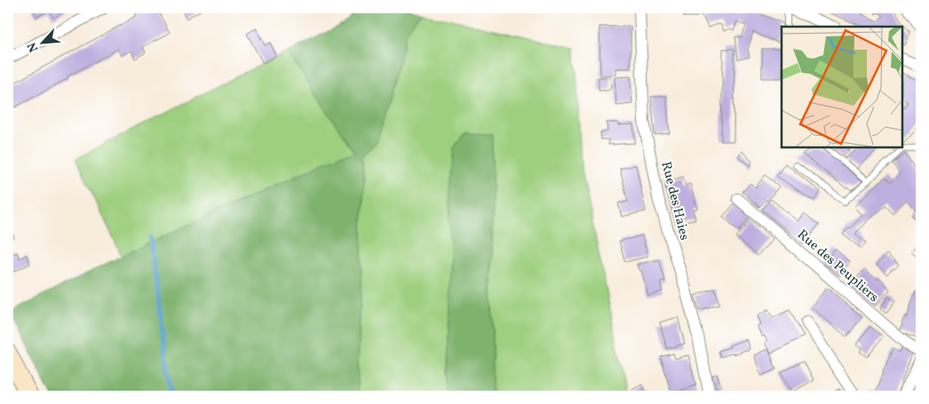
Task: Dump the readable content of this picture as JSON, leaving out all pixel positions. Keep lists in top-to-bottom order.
{
  "streets": {
    "street": ["Rue des Haies", "Rue des Peupliers"]
  },
  "north": "bottom left"
}
